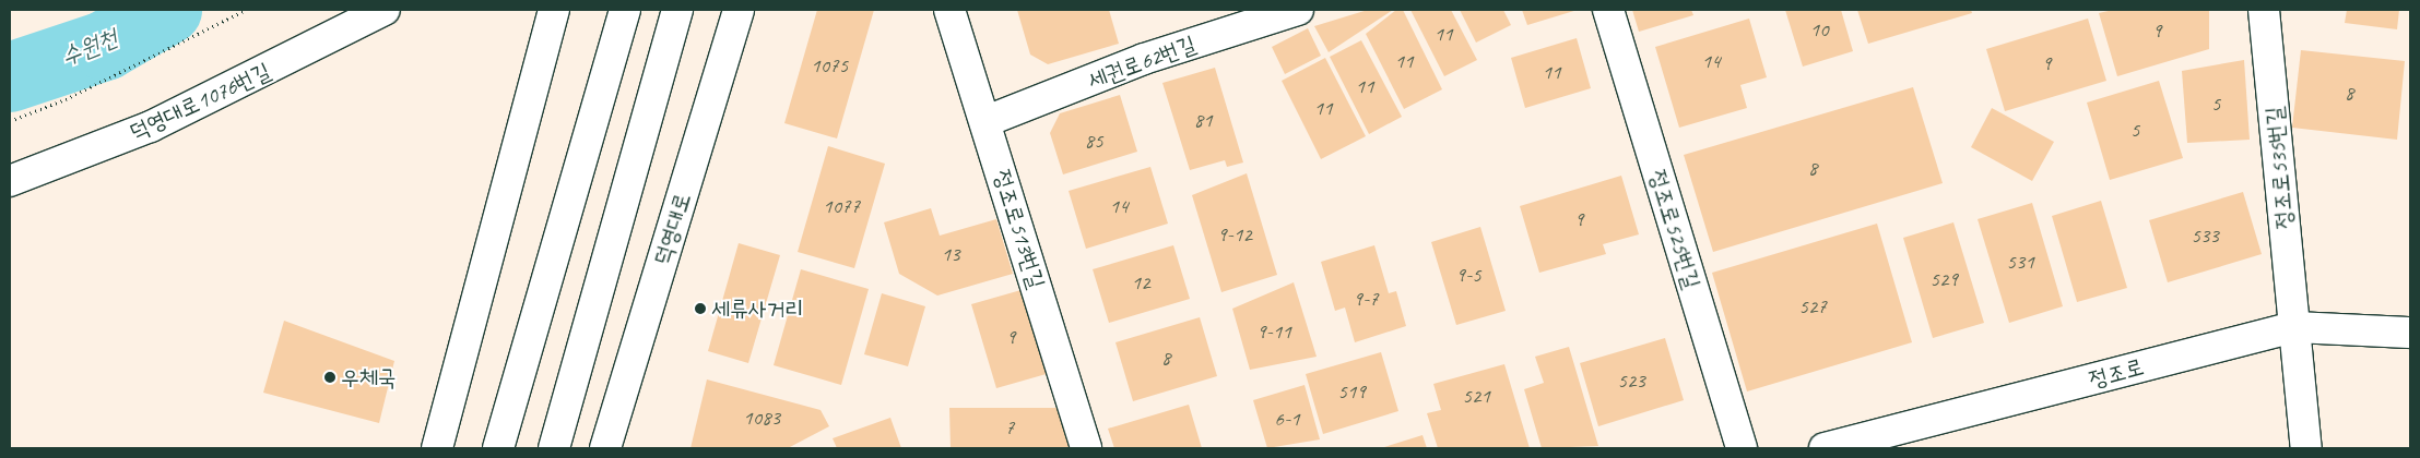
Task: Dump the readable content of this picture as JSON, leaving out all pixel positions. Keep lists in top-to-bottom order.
{
  "streets": {
    "street": [
      "세권로62번길",
      "덕영대로1076번길",
      "정조로535번길",
      "덕영대로",
      "정조로513번길",
      "정조로525번길",
      "정조로"
    ]
  },
  "crossings": [
    ["세권로62번길", "정조로513번길"],
    ["정조로535번길", "정조로"]
  ],
  "water": ["수원천"],
  "places": ["세류사거리", "우체국"],
  "house_numbers": [
    "10",
    "9",
    "11",
    "11",
    "14",
    "9",
    "1075",
    "11",
    "11",
    "8",
    "5",
    "11",
    "81",
    "5",
    "85",
    "8",
    "1077",
    "14",
    "9",
    "9-12",
    "533",
    "13",
    "531",
    "9-5",
    "529",
    "12",
    "9-7",
    "527",
    "9-11",
    "9",
    "8",
    "523",
    "519",
    "521",
    "1083",
    "6-1",
    "7"
  ]
}
